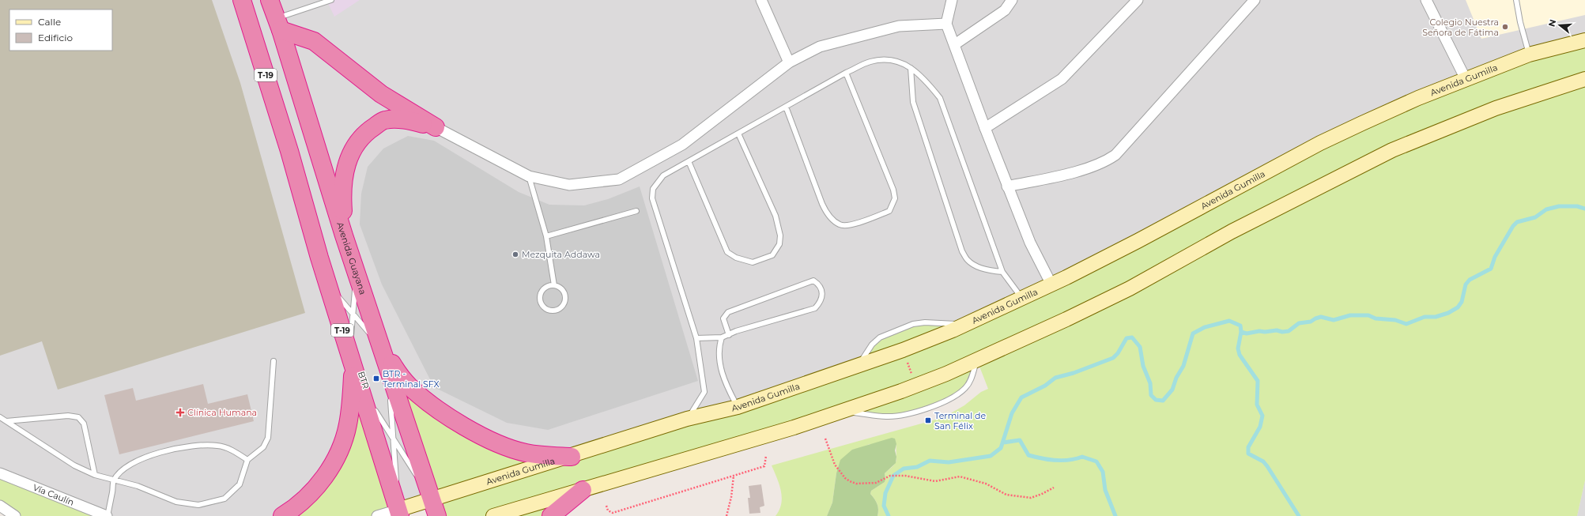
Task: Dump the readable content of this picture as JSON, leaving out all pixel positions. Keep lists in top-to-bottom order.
{
  "streets": {
    "highway": ["T-19", "Avenida Guayana"],
    "main road": ["Avenida Gumilla"],
    "street": ["Vía Caulín"]
  },
  "crossings": [
    ["T-19", "Avenida Gumilla"],
    ["Avenida Gumilla", "Avenida Guayana"]
  ],
  "places": {
    "other": ["Colegio Nuestra Señora de Fátima", "Mezquita Addawa"],
    "transit": ["BTR - Terminal SFX", "Terminal de San Félix"],
    "health": ["Clínica Humana"]
  },
  "legend": ["Calle", "Edificio"],
  "north": "left"
}
